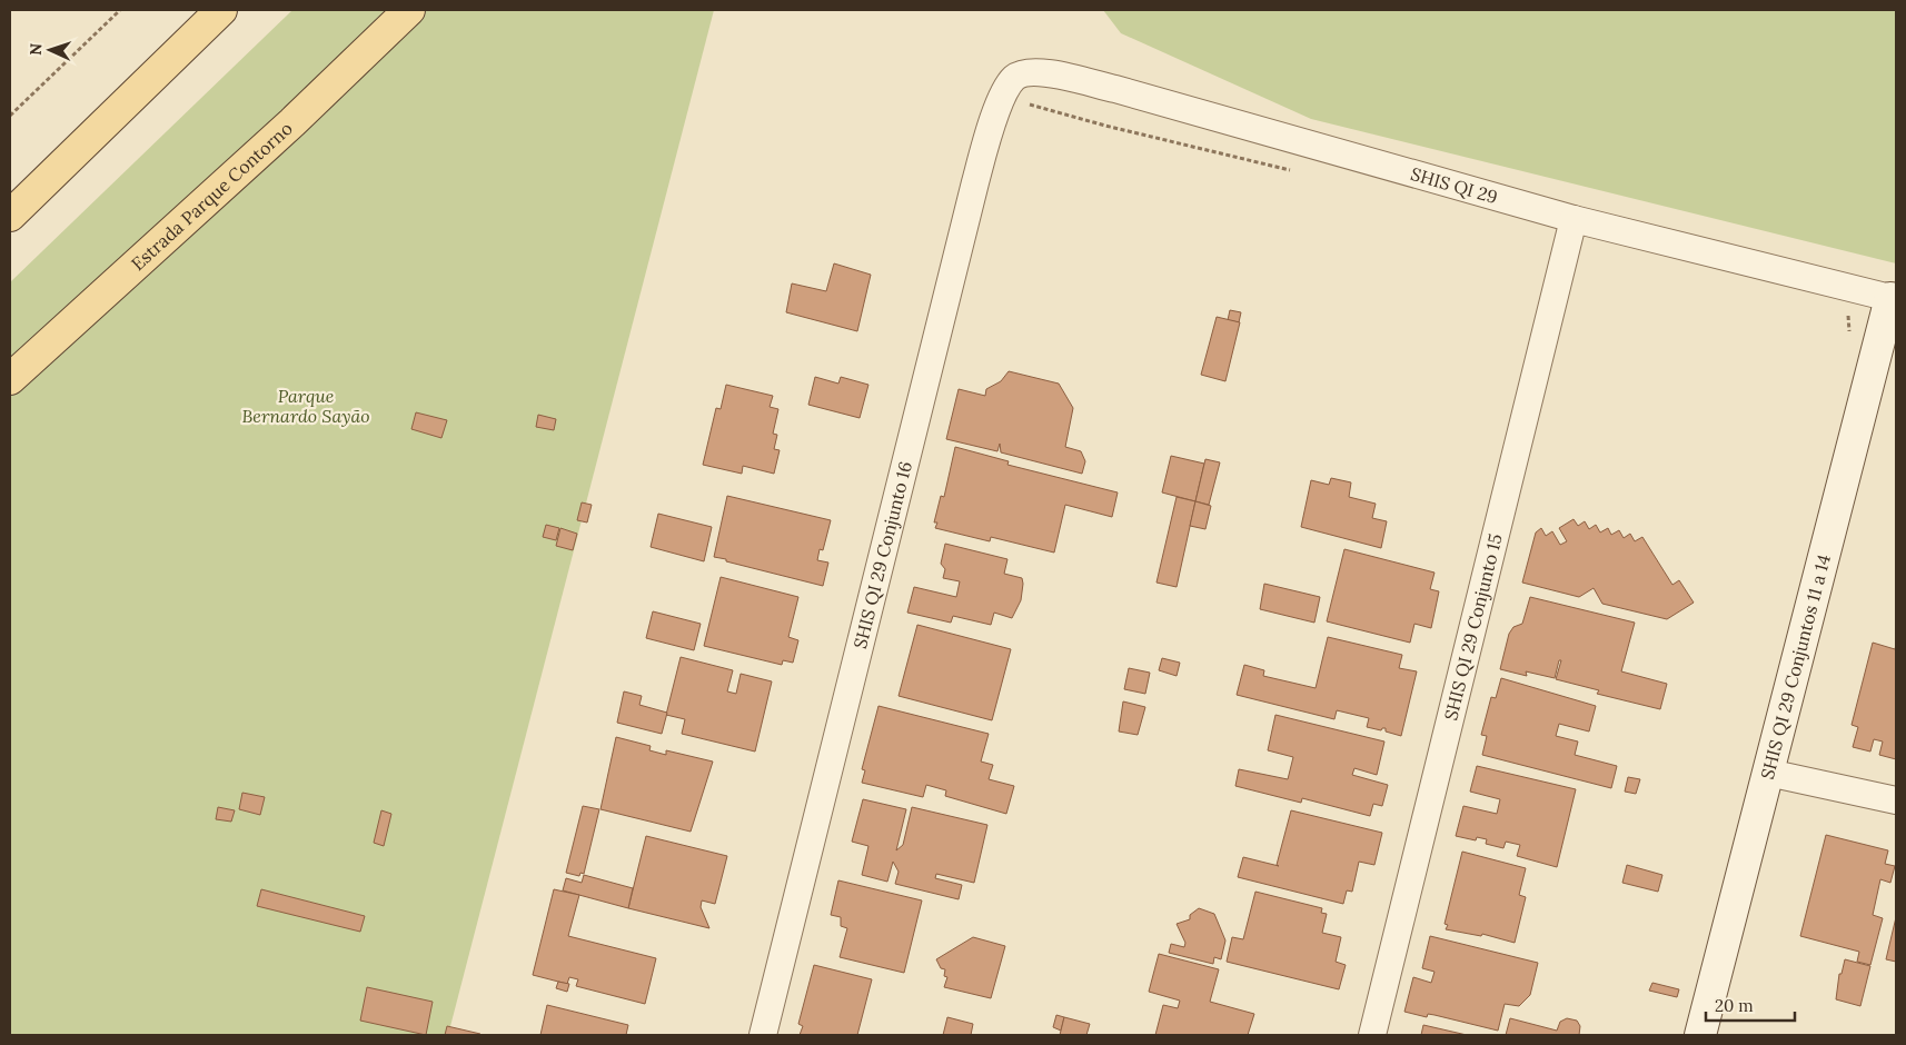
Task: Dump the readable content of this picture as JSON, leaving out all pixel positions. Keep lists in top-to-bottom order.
{
  "streets": {
    "main road": ["Estrada Parque Contorno"],
    "street": [
      "SHIS QI 29",
      "SHIS QI 29 Conjunto 16",
      "SHIS QI 29 Conjunto 15",
      "SHIS QI 29 Conjuntos 11 a 14"
    ]
  },
  "crossings": [
    ["SHIS QI 29", "SHIS QI 29 Conjunto 16"],
    ["SHIS QI 29", "SHIS QI 29 Conjunto 15"],
    ["SHIS QI 29", "SHIS QI 29 Conjuntos 11 a 14"]
  ],
  "parks": ["Parque Bernardo Sayão"],
  "scale_bar": "20 m",
  "north": "left"
}
